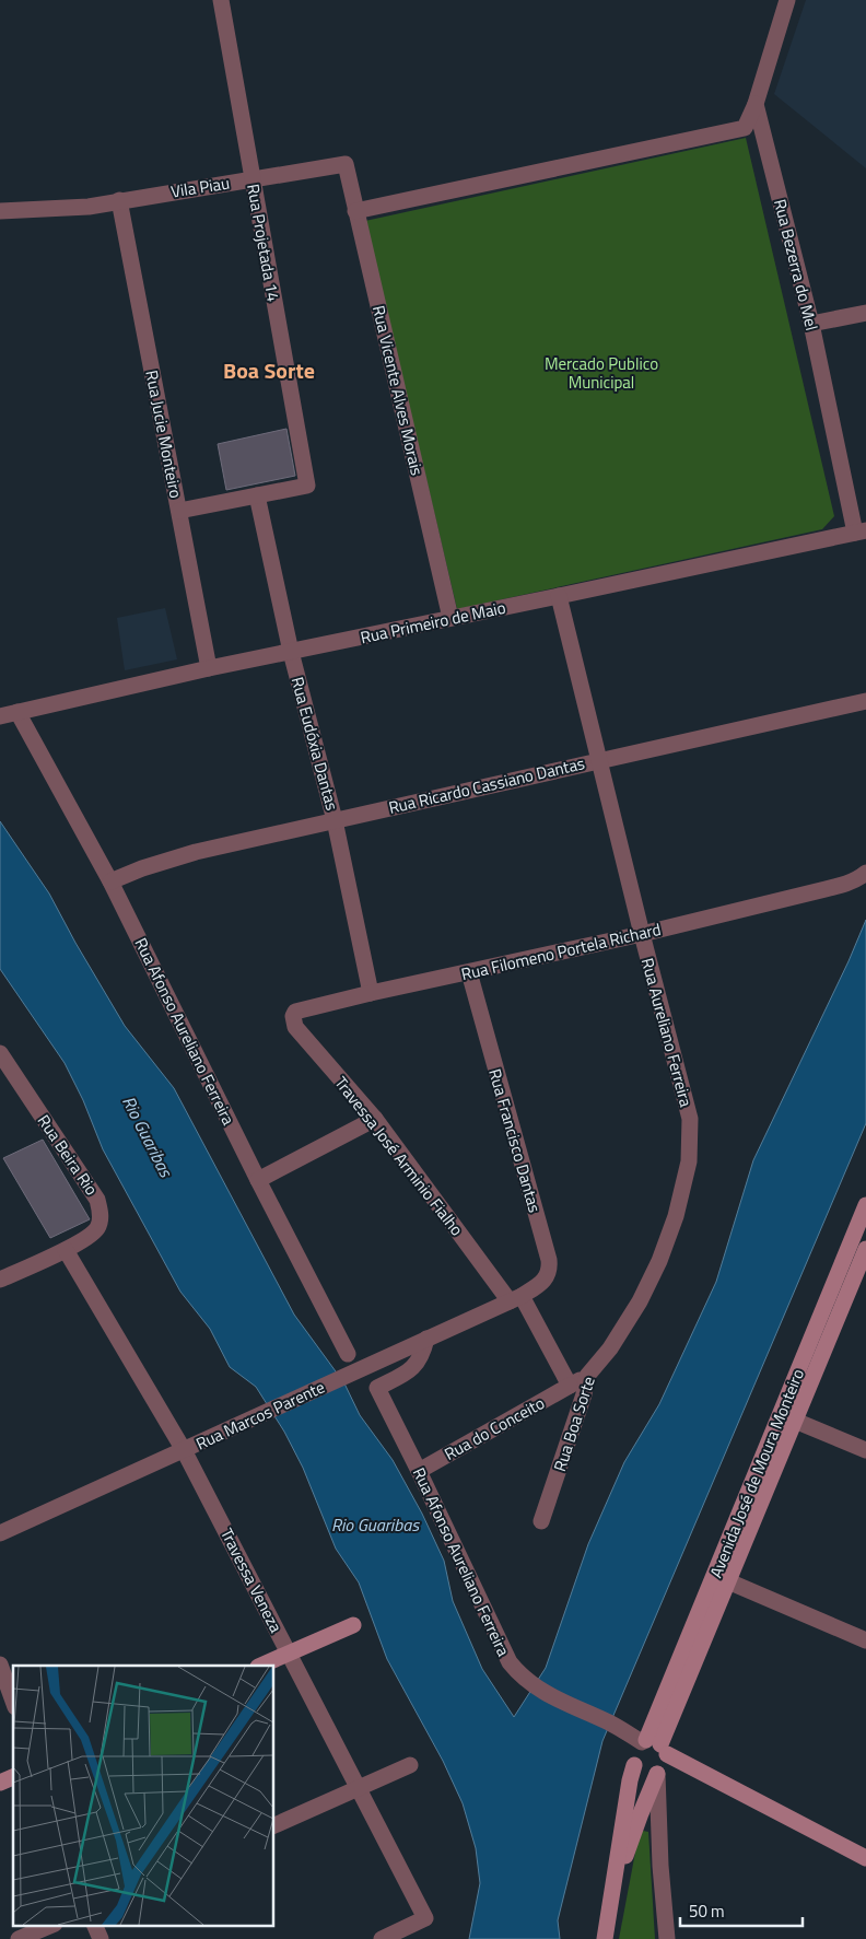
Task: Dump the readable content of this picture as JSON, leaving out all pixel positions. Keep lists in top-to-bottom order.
{
  "streets": {
    "main road": ["Avenida José de Moura Monteiro"],
    "street": [
      "Vila Piau",
      "Rua Projetada 14",
      "Rua Bezerra do Mel",
      "Rua Vicente Alves Morais",
      "Rua Jucie Monteiro",
      "Rua Primeiro de Maio",
      "Rua Eudóxia Dantas",
      "Rua Ricardo Cassiano Dantas",
      "Rua Filomeno Portela Richard",
      "Rua Afonso Aureliano Ferreira",
      "Rua Aureliano Ferreira",
      "Rua Francisco Dantas",
      "Rua Beira Rio",
      "Travessa José Arminio Fialho",
      "Rua Marcos Parente",
      "Rua Boa Sorte",
      "Rua do Conceito",
      "Travessa Veneza"
    ]
  },
  "crossings": [
    ["Vila Piau", "Rua Projetada 14"],
    ["Vila Piau", "Rua Vicente Alves Morais"],
    ["Vila Piau", "Rua Jucie Monteiro"],
    ["Rua Projetada 14", "Rua Eudóxia Dantas"],
    ["Rua Bezerra do Mel", "Rua Primeiro de Maio"],
    ["Rua Vicente Alves Morais", "Rua Primeiro de Maio"],
    ["Rua Jucie Monteiro", "Rua Primeiro de Maio"],
    ["Rua Primeiro de Maio", "Rua Eudóxia Dantas"],
    ["Rua Primeiro de Maio", "Rua Afonso Aureliano Ferreira"],
    ["Rua Primeiro de Maio", "Rua Aureliano Ferreira"],
    ["Rua Eudóxia Dantas", "Rua Ricardo Cassiano Dantas"],
    ["Rua Eudóxia Dantas", "Rua Filomeno Portela Richard"],
    ["Rua Ricardo Cassiano Dantas", "Rua Afonso Aureliano Ferreira"],
    ["Rua Ricardo Cassiano Dantas", "Rua Aureliano Ferreira"],
    ["Rua Filomeno Portela Richard", "Rua Aureliano Ferreira"],
    ["Rua Filomeno Portela Richard", "Rua Francisco Dantas"],
    ["Rua Filomeno Portela Richard", "Travessa José Arminio Fialho"],
    ["Rua Afonso Aureliano Ferreira", "Rua Marcos Parente"],
    ["Rua Afonso Aureliano Ferreira", "Rua do Conceito"],
    ["Rua Afonso Aureliano Ferreira", "Avenida José de Moura Monteiro"],
    ["Rua Aureliano Ferreira", "Rua Boa Sorte"],
    ["Rua Francisco Dantas", "Travessa José Arminio Fialho"],
    ["Rua Francisco Dantas", "Rua Marcos Parente"],
    ["Rua Beira Rio", "Travessa Veneza"],
    ["Travessa José Arminio Fialho", "Rua Marcos Parente"],
    ["Travessa José Arminio Fialho", "Rua do Conceito"],
    ["Rua Marcos Parente", "Travessa Veneza"]
  ],
  "districts": ["Boa Sorte"],
  "water": ["Rio Guaribas"],
  "parks": ["Mercado Publico Municipal"],
  "scale_bar": "50 m"
}
